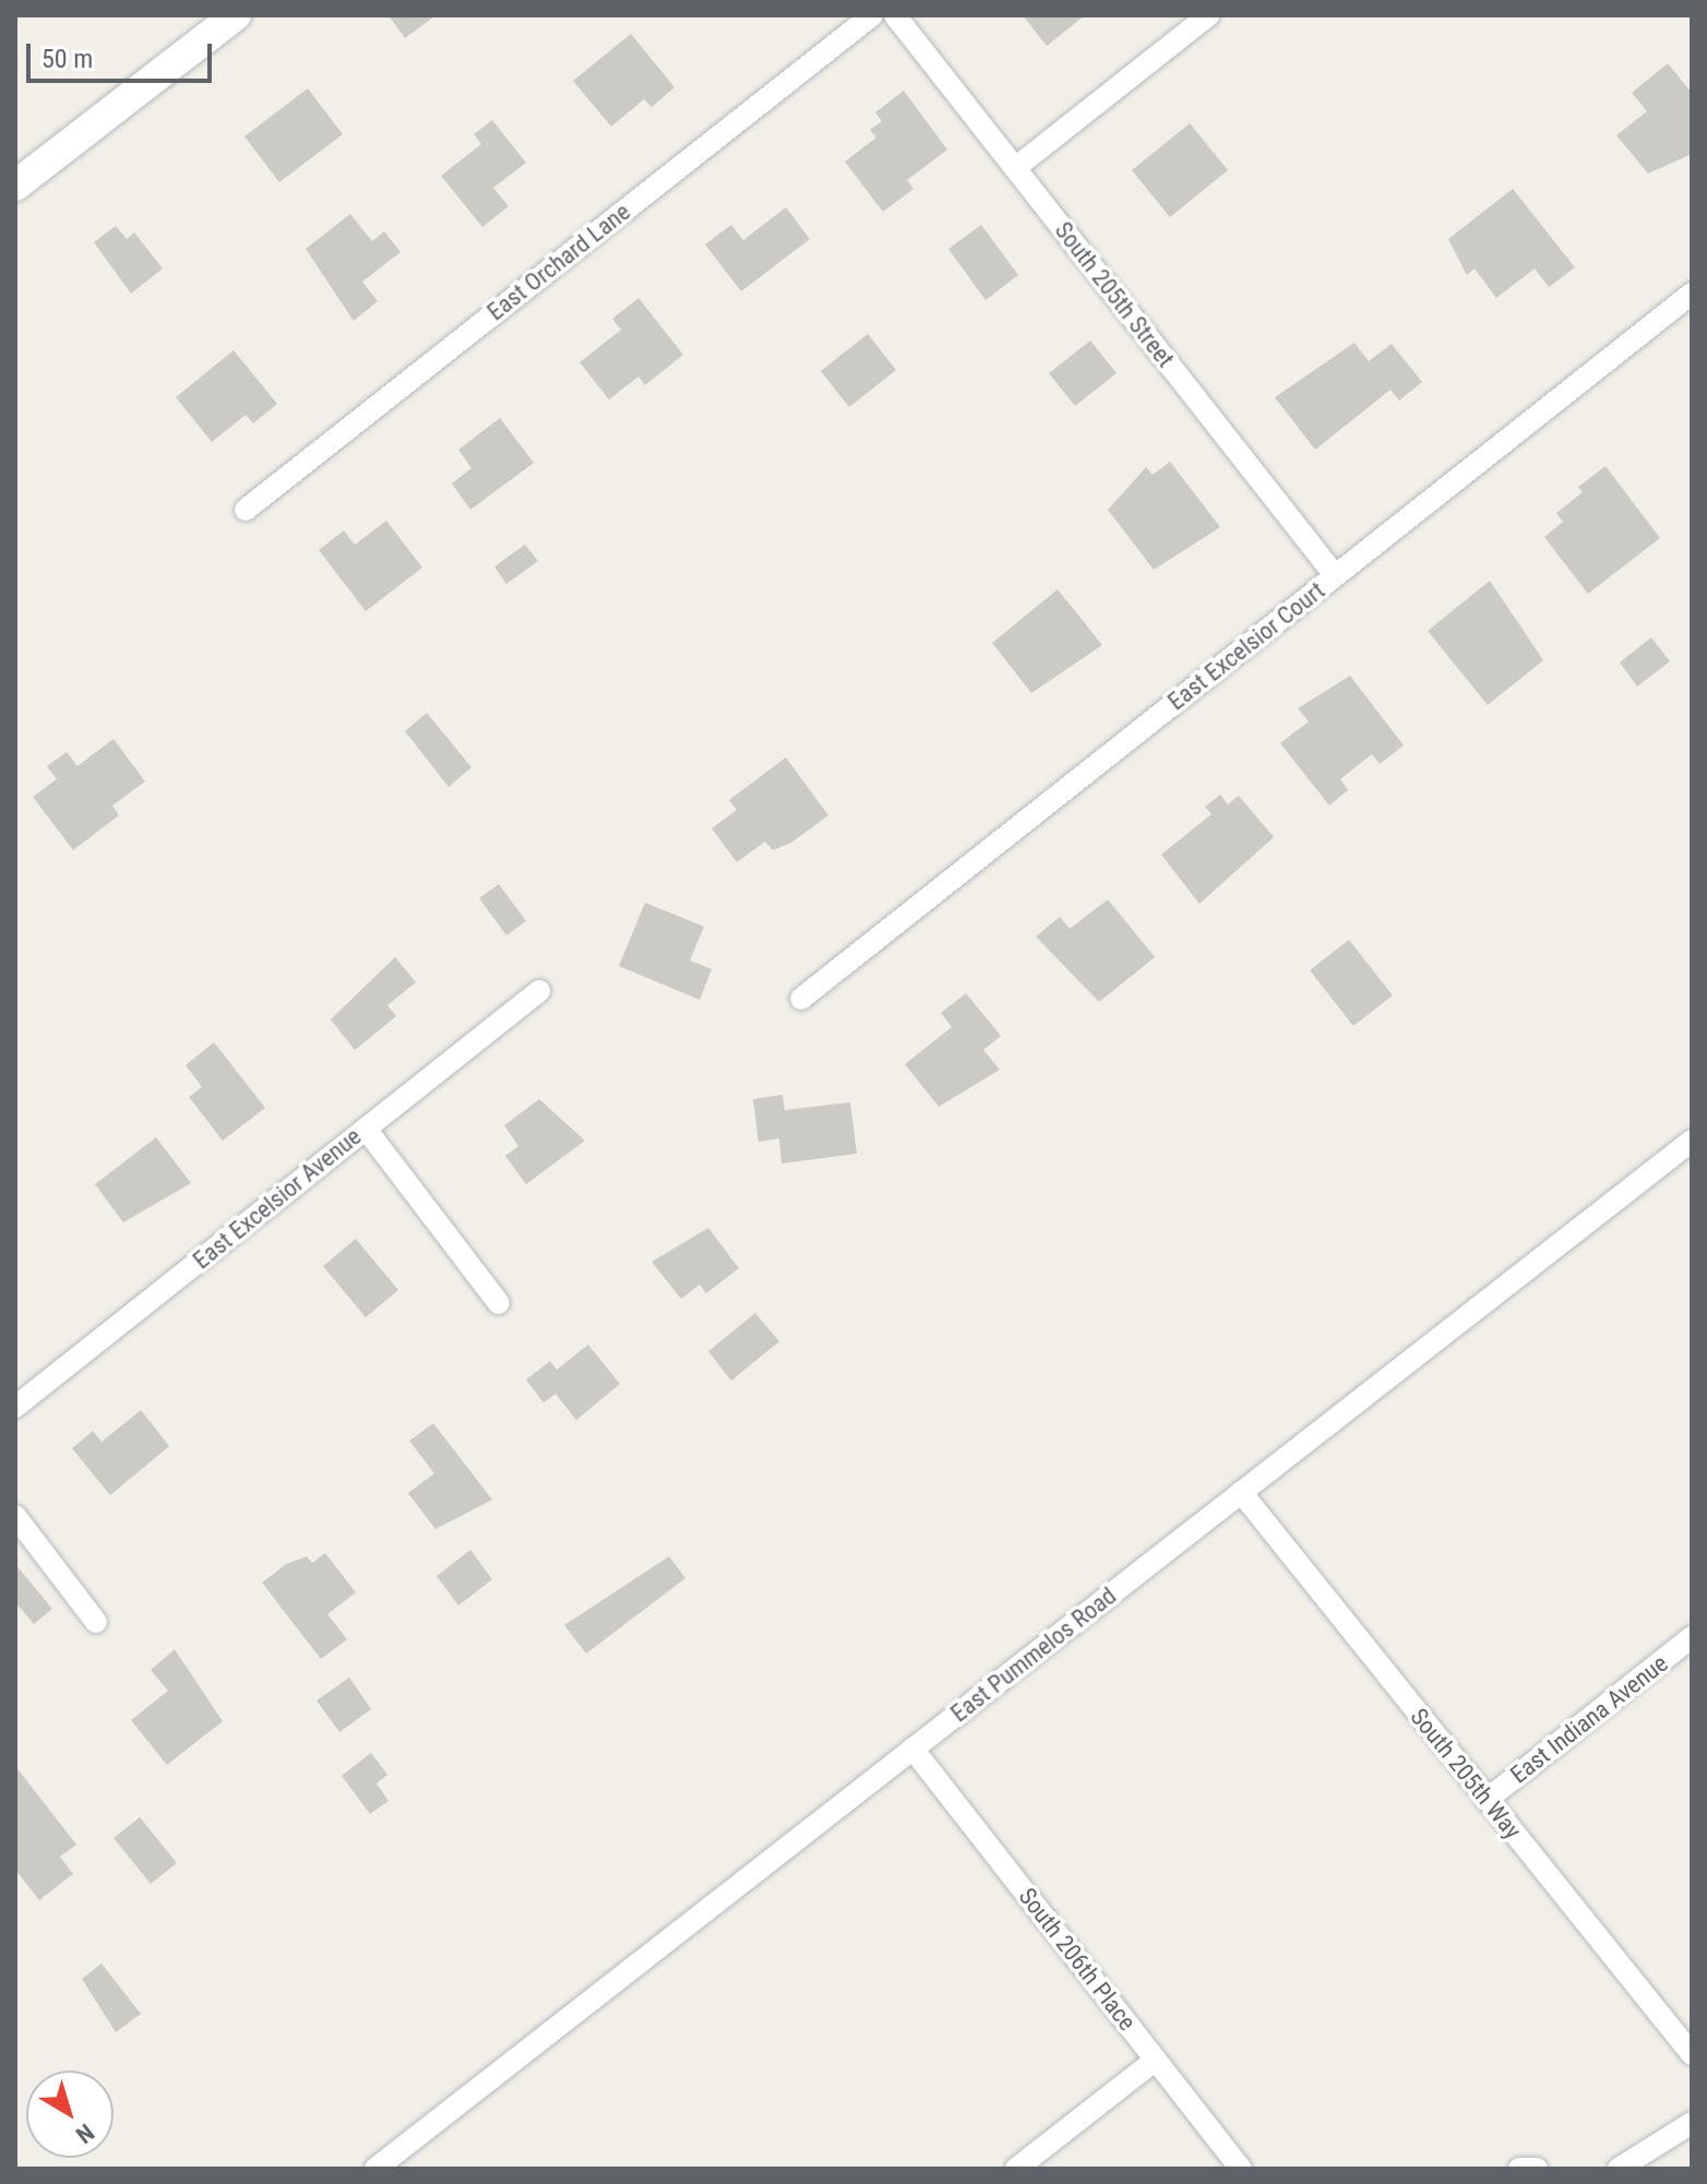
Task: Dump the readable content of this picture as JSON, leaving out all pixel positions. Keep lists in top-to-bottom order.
{
  "streets": {
    "street": [
      "East Orchard Lane",
      "South 205th Street",
      "East Excelsior Court",
      "East Excelsior Avenue",
      "East Pummelos Road",
      "East Indiana Avenue",
      "South 205th Way",
      "South 206th Place"
    ]
  },
  "crossings": [
    ["South 205th Street", "East Excelsior Court"],
    ["East Pummelos Road", "South 205th Way"],
    ["East Pummelos Road", "South 206th Place"],
    ["East Indiana Avenue", "South 205th Way"]
  ],
  "scale_bar": "50 m",
  "north": "bottom right"
}
